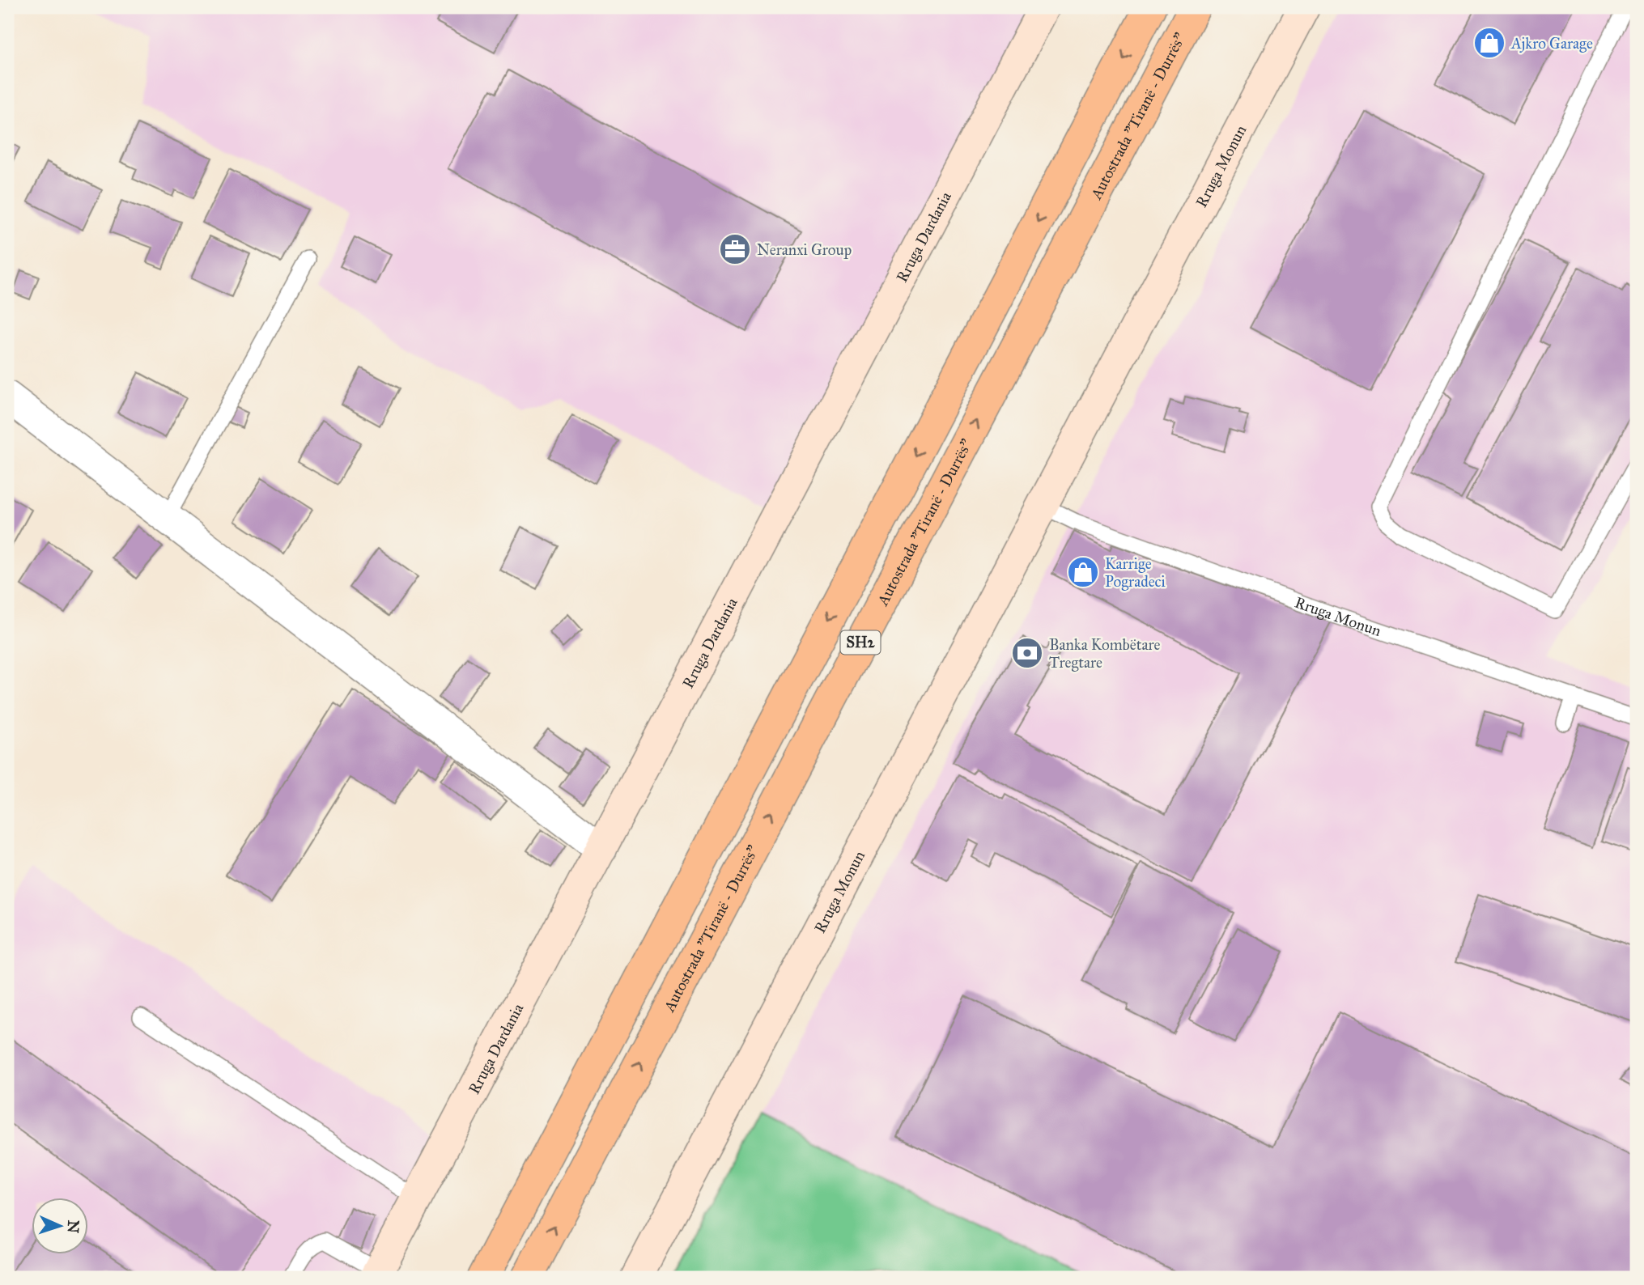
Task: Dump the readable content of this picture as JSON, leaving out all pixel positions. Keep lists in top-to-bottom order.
{
  "streets": {
    "highway": ["Autostrada \"Tiranë - Durrës\"", "SH2"],
    "main road": ["Rruga Monun", "Rruga Dardania"]
  },
  "places": {
    "shop": ["Ajkro Garage", "Karrige Pogradeci"],
    "office": ["Neranxi Group"],
    "bank": ["Banka Kombëtare Tregtare"]
  },
  "north": "right"
}
